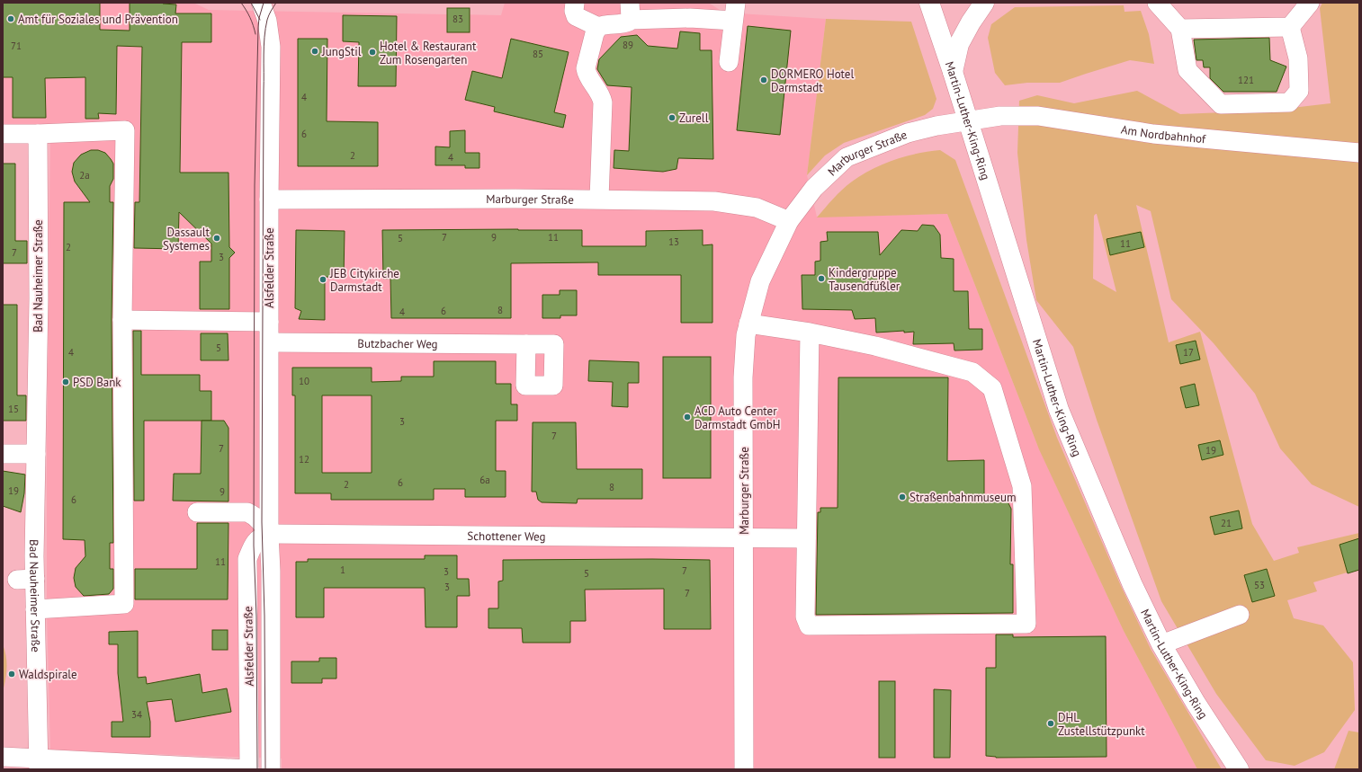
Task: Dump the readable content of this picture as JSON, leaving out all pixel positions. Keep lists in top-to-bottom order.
{
  "streets": {
    "main road": ["Martin-Luther-King-Ring"],
    "street": [
      "Am Nordbahnhof",
      "Marburger Straße",
      "Alsfelder Straße",
      "Bad Nauheimer Straße",
      "Butzbacher Weg",
      "Schottener Weg"
    ]
  },
  "crossings": [
    ["Martin-Luther-King-Ring", "Am Nordbahnhof"],
    ["Martin-Luther-King-Ring", "Marburger Straße"],
    ["Am Nordbahnhof", "Marburger Straße"],
    ["Marburger Straße", "Alsfelder Straße"],
    ["Marburger Straße", "Schottener Weg"],
    ["Alsfelder Straße", "Butzbacher Weg"],
    ["Alsfelder Straße", "Schottener Weg"]
  ],
  "places": [
    "Amt für Soziales und Prävention",
    "JungStil",
    "Hotel & Restaurant Zum Rosengarten",
    "DORMERO Hotel Darmstadt",
    "Zurell",
    "Dassault Systemes",
    "Kindergruppe Tausendfüßler",
    "JEB Citykirche Darmstadt",
    "PSD Bank",
    "ACD Auto Center Darmstadt GmbH",
    "Straßenbahnmuseum",
    "Waldspirale",
    "DHL Zustellstützpunkt"
  ],
  "house_numbers": [
    "83",
    "89",
    "71",
    "85",
    "121",
    "4",
    "6",
    "2",
    "4",
    "2a",
    "7",
    "9",
    "11",
    "5",
    "13",
    "11",
    "2",
    "7",
    "3",
    "8",
    "6",
    "4",
    "5",
    "4",
    "17",
    "10",
    "15",
    "3",
    "7",
    "7",
    "19",
    "12",
    "6a",
    "6",
    "2",
    "8",
    "19",
    "9",
    "6",
    "21",
    "11",
    "1",
    "7",
    "3",
    "5",
    "53",
    "3",
    "7",
    "34"
  ]
}
